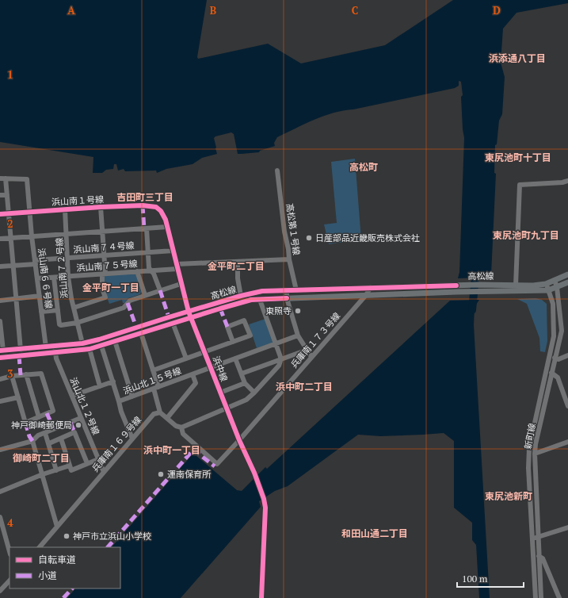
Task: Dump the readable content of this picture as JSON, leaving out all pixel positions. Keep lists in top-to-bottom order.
{
  "streets": {
    "main road": ["高松線"],
    "street": [
      "浜山南１号線",
      "高松第１号線",
      "浜山南７４号線",
      "浜山南７５号線",
      "浜山南７２号線",
      "浜山南６６号線",
      "兵庫南１７３号線",
      "浜中線",
      "浜山北１５号線",
      "浜山北１２号線",
      "新町線",
      "兵庫南１６９号線"
    ]
  },
  "crossings": [
    ["浜山南１号線", "浜山南７２号線"],
    ["浜山南１号線", "浜山南６６号線"],
    ["浜山南１号線", "浜中線"],
    ["高松第１号線", "浜山南７５号線"],
    ["高松第１号線", "高松線"],
    ["浜山南７４号線", "浜山南７２号線"],
    ["浜山南７４号線", "浜山南６６号線"],
    ["浜山南７４号線", "浜中線"],
    ["浜山南７５号線", "浜山南７２号線"],
    ["浜山南７５号線", "浜山南６６号線"],
    ["浜山南７５号線", "浜中線"],
    ["浜山南７２号線", "高松線"],
    ["高松線", "浜山南６６号線"],
    ["高松線", "兵庫南１７３号線"],
    ["高松線", "浜中線"],
    ["高松線", "浜山北１５号線"],
    ["高松線", "浜山北１２号線"],
    ["高松線", "新町線"],
    ["兵庫南１７３号線", "浜中線"],
    ["浜中線", "浜山北１５号線"],
    ["浜山北１２号線", "兵庫南１６９号線"]
  ],
  "districts": [
    "浜添通八丁目",
    "東尻池町十丁目",
    "高松町",
    "吉田町三丁目",
    "東尻池町九丁目",
    "金平町二丁目",
    "金平町一丁目",
    "浜中町二丁目",
    "浜中町一丁目",
    "御崎町二丁目",
    "東尻池新町",
    "和田山通二丁目"
  ],
  "places": [
    "日産部品近畿販売株式会社",
    "東照寺",
    "神戸御崎郵便局",
    "運南保育所",
    "神戸市立浜山小学校"
  ],
  "legend": ["自転車道", "小道"],
  "scale_bar": "100 m",
  "grid": {
    "columns": [
      "A",
      "B",
      "C",
      "D"
    ],
    "rows": [
      "1",
      "2",
      "3",
      "4"
    ]
  }
}
